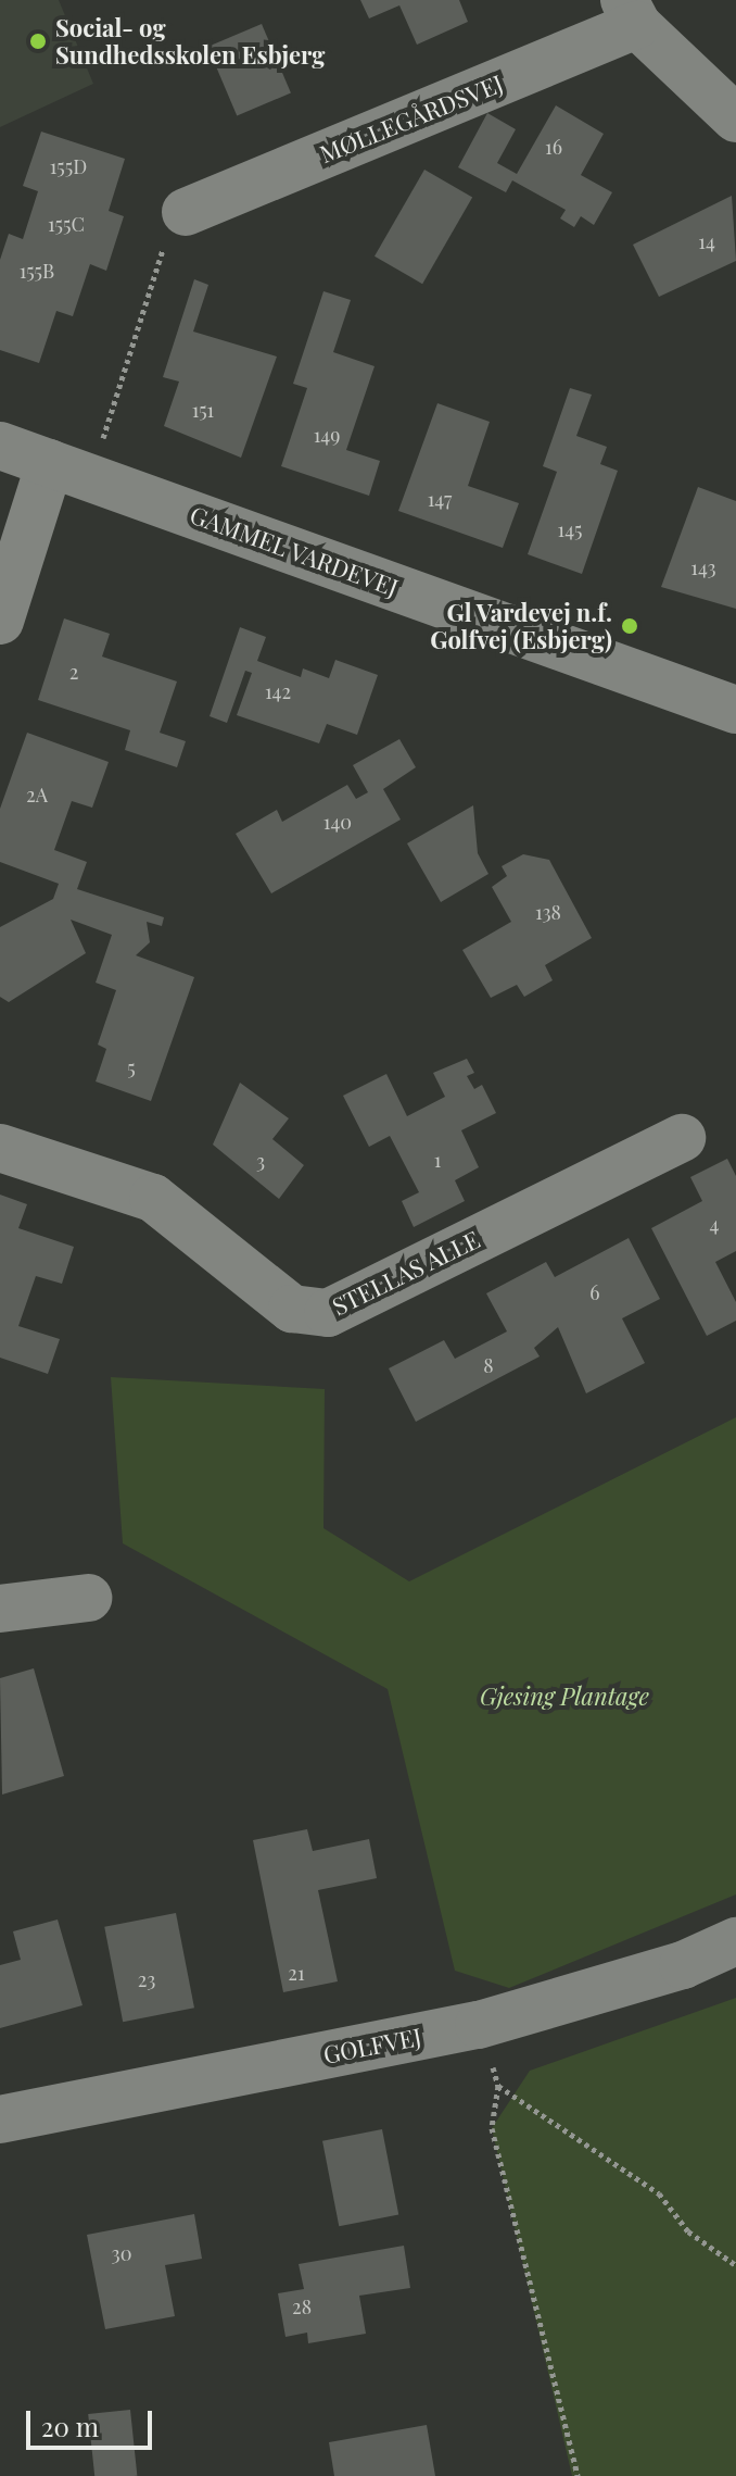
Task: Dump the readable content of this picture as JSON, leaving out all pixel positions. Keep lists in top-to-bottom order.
{
  "streets": {
    "street": [
      "MØLLEGÅRDSVEJ",
      "GAMMEL VARDEVEJ",
      "STELLAS ALLE",
      "GOLFVEJ"
    ]
  },
  "parks": ["Gjesing Plantage"],
  "places": ["Social- og Sundhedsskolen Esbjerg", "Gl Vardevej n.f. Golfvej (Esbjerg)"],
  "house_numbers": [
    "16",
    "155D",
    "155C",
    "14",
    "155B",
    "151",
    "149",
    "147",
    "145",
    "143",
    "2",
    "142",
    "2A",
    "140",
    "138",
    "5",
    "1",
    "3",
    "4",
    "6",
    "8",
    "21",
    "23",
    "30",
    "28"
  ],
  "scale_bar": "20 m"
}
